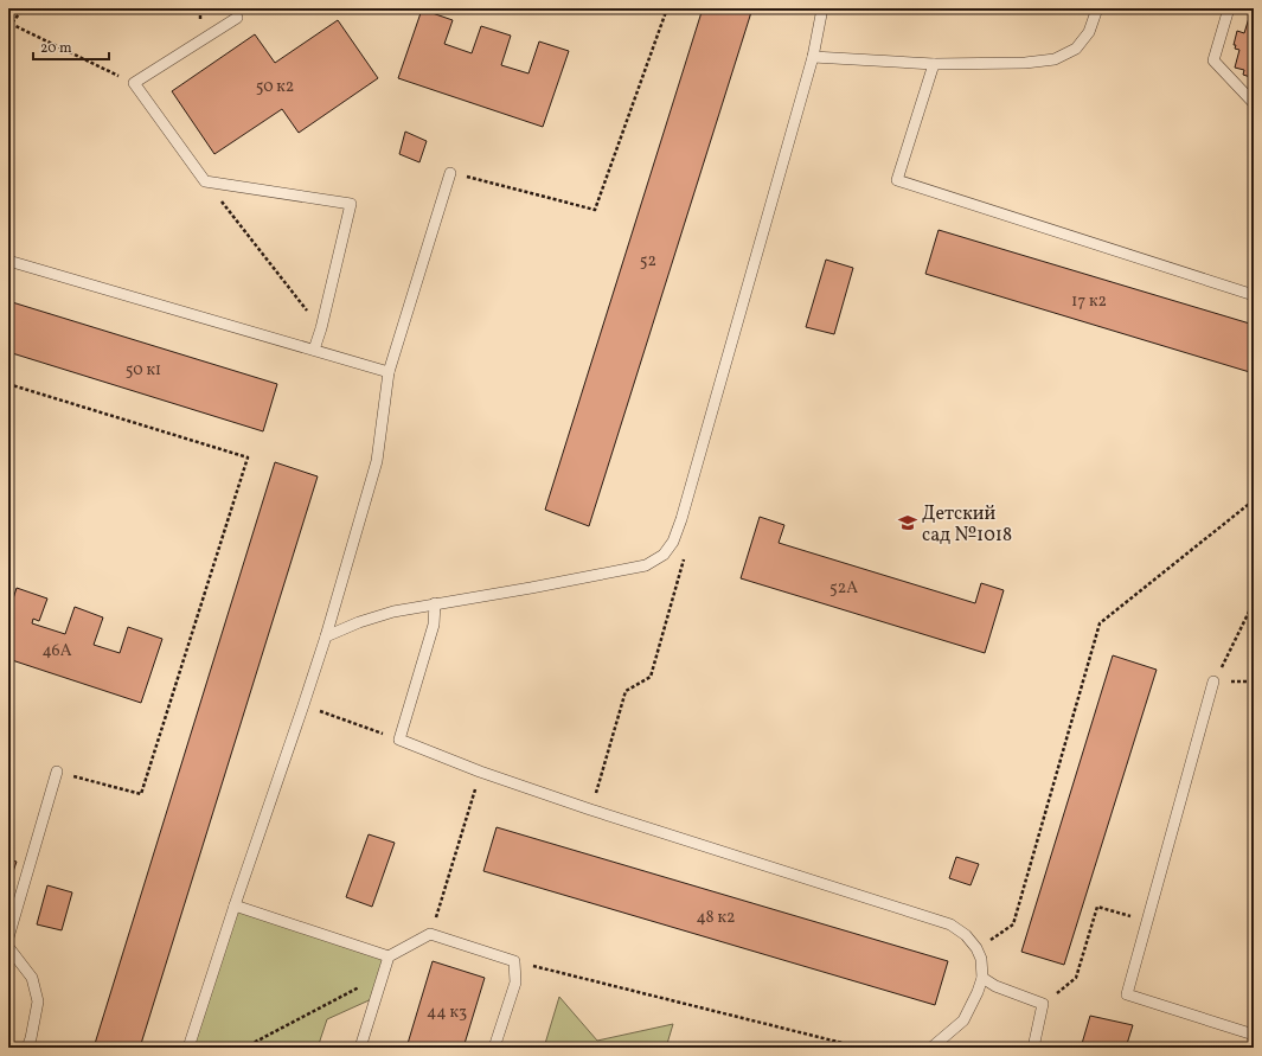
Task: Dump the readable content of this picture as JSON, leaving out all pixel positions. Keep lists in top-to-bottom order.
{
  "places": {
    "school or university": ["Детский сад №1018"]
  },
  "house_numbers": [
    "50 к2",
    "52",
    "17 к2",
    "50 к1",
    "52А",
    "46А",
    "48 к2",
    "44 к3"
  ],
  "scale_bar": "20 m"
}
